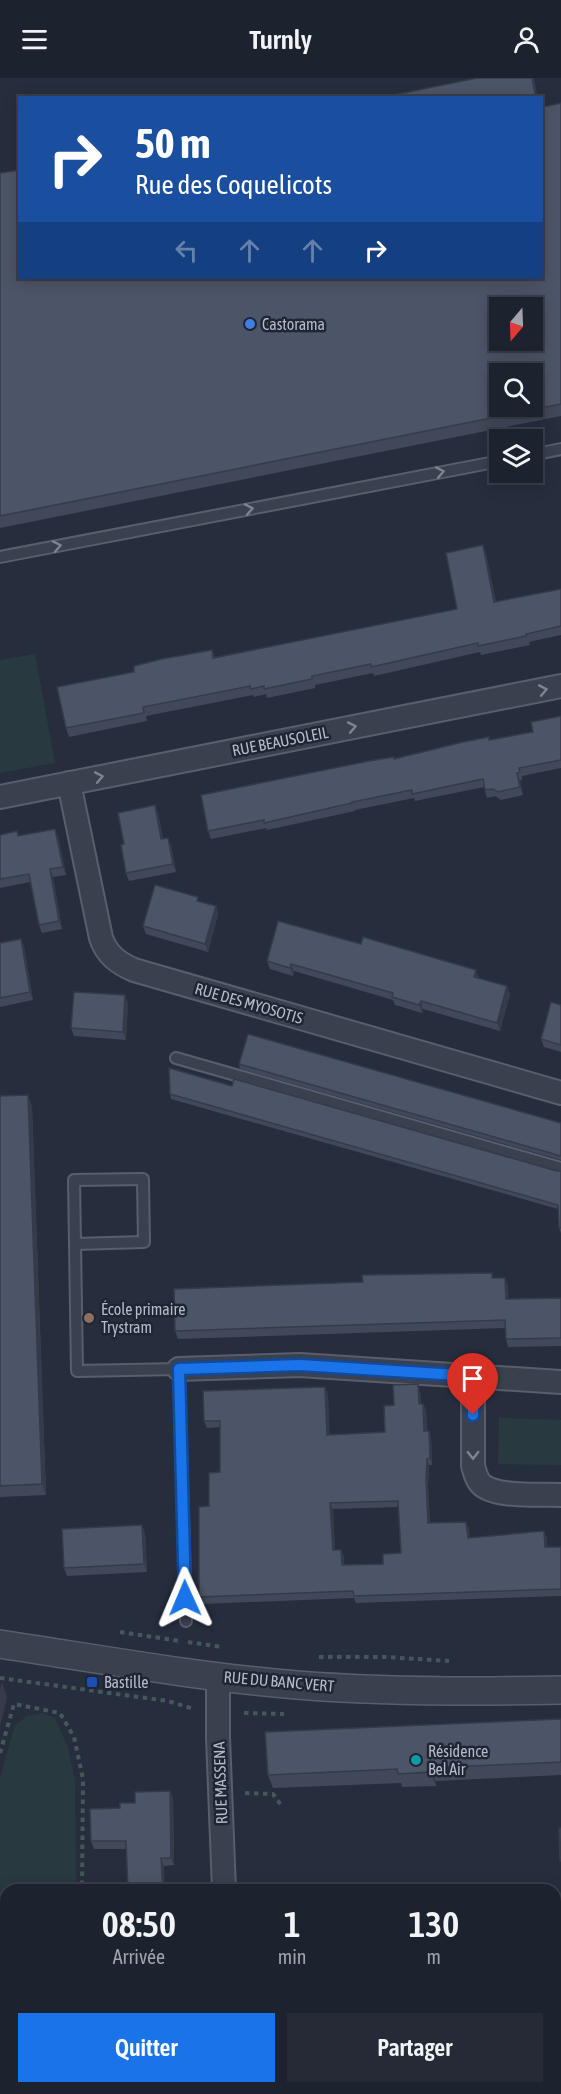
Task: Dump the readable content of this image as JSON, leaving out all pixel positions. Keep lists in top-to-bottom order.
{
  "streets": {
    "street": [
      "RUE BEAUSOLEIL",
      "RUE DES MYOSOTIS",
      "RUE DU BANC VERT",
      "RUE MASSENA"
    ]
  },
  "crossings": [
    ["RUE BEAUSOLEIL", "RUE DES MYOSOTIS"],
    ["RUE DU BANC VERT", "RUE MASSENA"]
  ],
  "one_way": ["RUE BEAUSOLEIL"],
  "places": {
    "other": ["Castorama", "École primaire Trystram", "Résidence Bel Air"],
    "transit": ["Bastille"]
  },
  "north": "bottom",
  "page": {
    "header": "Turnly",
    "turn": ["50 m", "Rue des Coquelicots"],
    "eta": [
      "08:50",
      "Arrivée",
      "1",
      "min",
      "130",
      "m"
    ],
    "buttons": ["Quitter", "Partager"]
  }
}
